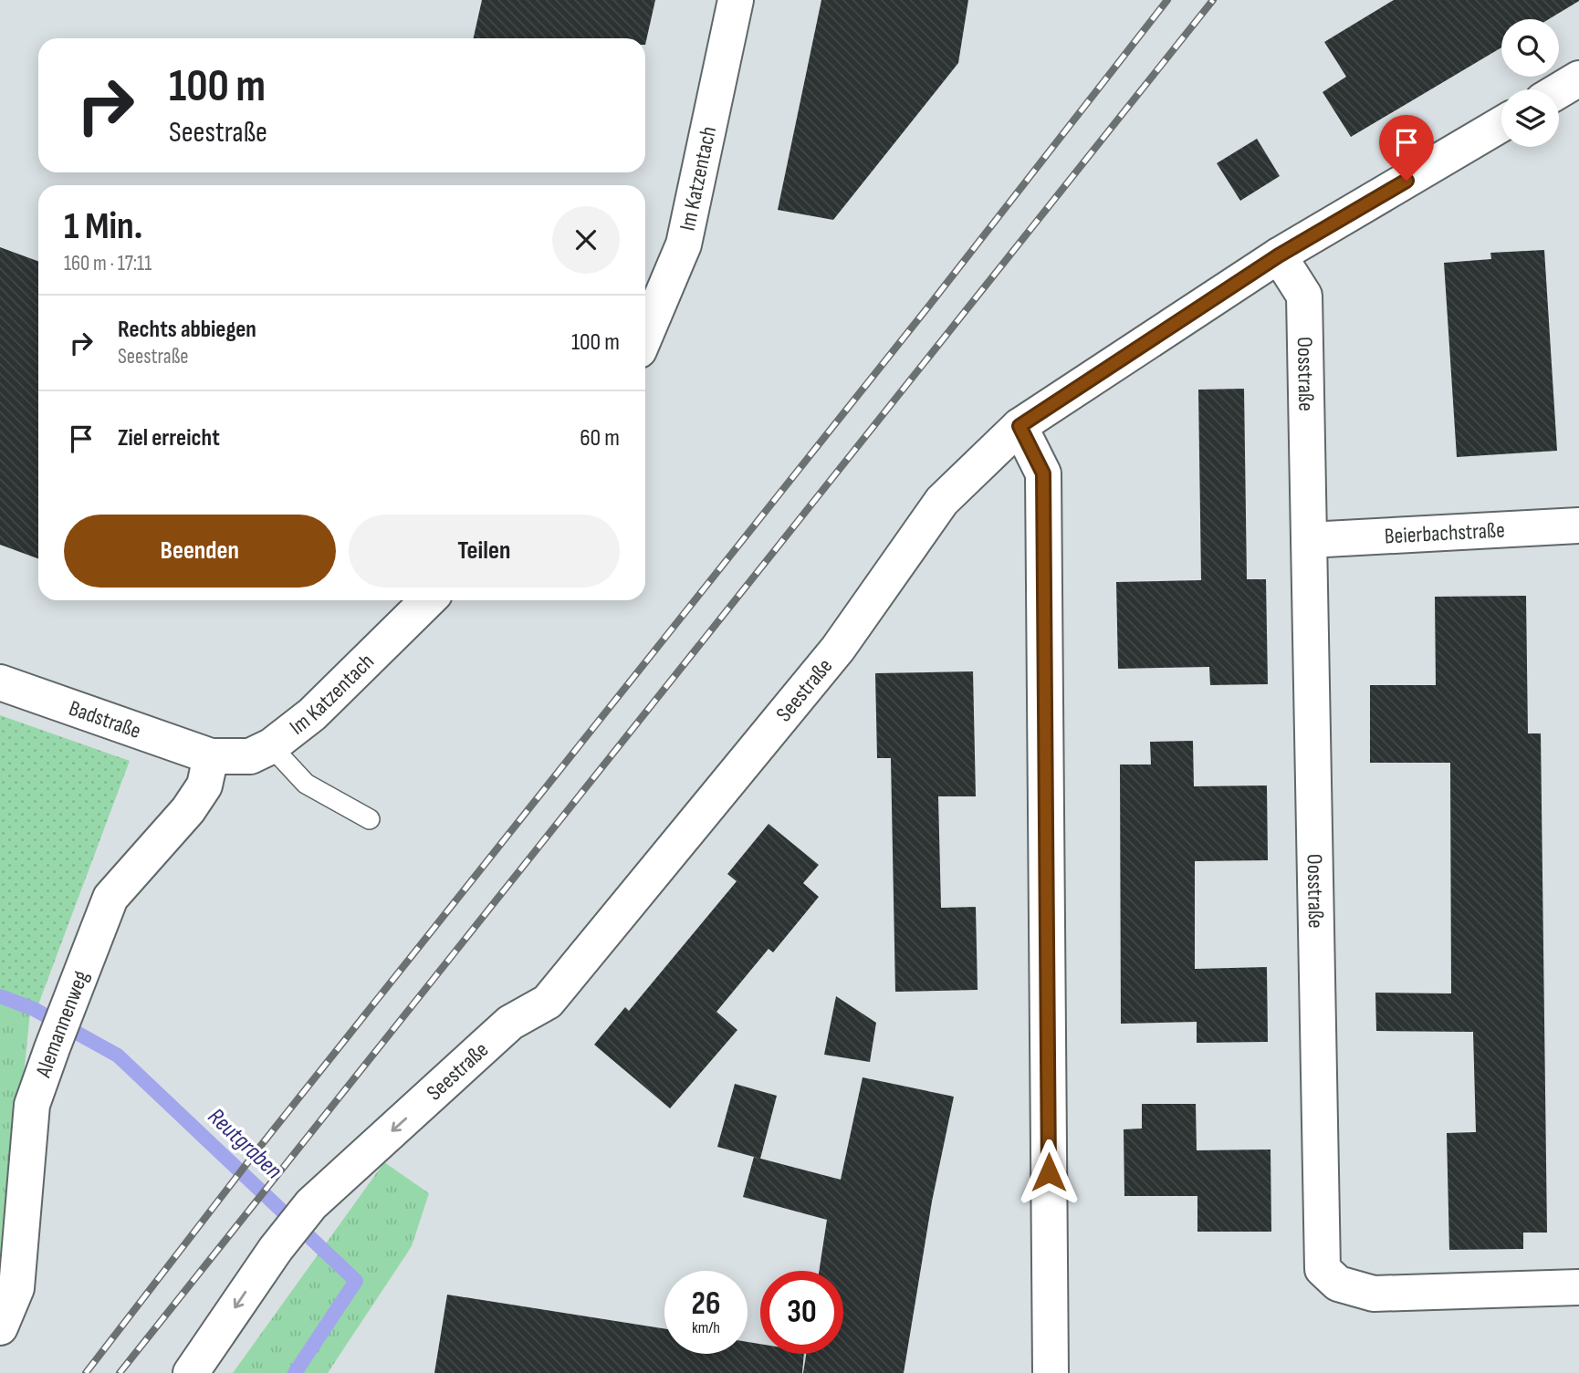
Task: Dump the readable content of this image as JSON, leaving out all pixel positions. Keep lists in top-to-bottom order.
{
  "streets": {
    "street": [
      "Im Katzentach",
      "Oosstraße",
      "Beierbachstraße",
      "Seestraße",
      "Badstraße",
      "Alemannenweg"
    ]
  },
  "crossings": [
    ["Im Katzentach", "Badstraße"],
    ["Im Katzentach", "Alemannenweg"],
    ["Oosstraße", "Beierbachstraße"],
    ["Oosstraße", "Seestraße"],
    ["Badstraße", "Alemannenweg"]
  ],
  "one_way": ["Seestraße"],
  "water": ["Reutgraben"],
  "page": {
    "turn": ["100 m", "Seestraße"],
    "heading": ["1 Min.", "160 m · 17:11"],
    "list": [
      {
        "name": "Rechts abbiegen",
        "note": "Seestraße",
        "value": "100 m"
      },
      {
        "name": "Ziel erreicht",
        "value": "60 m"
      }
    ],
    "buttons": ["Beenden", "Teilen"],
    "speed": "26 km/h",
    "limit": "30"
  }
}
